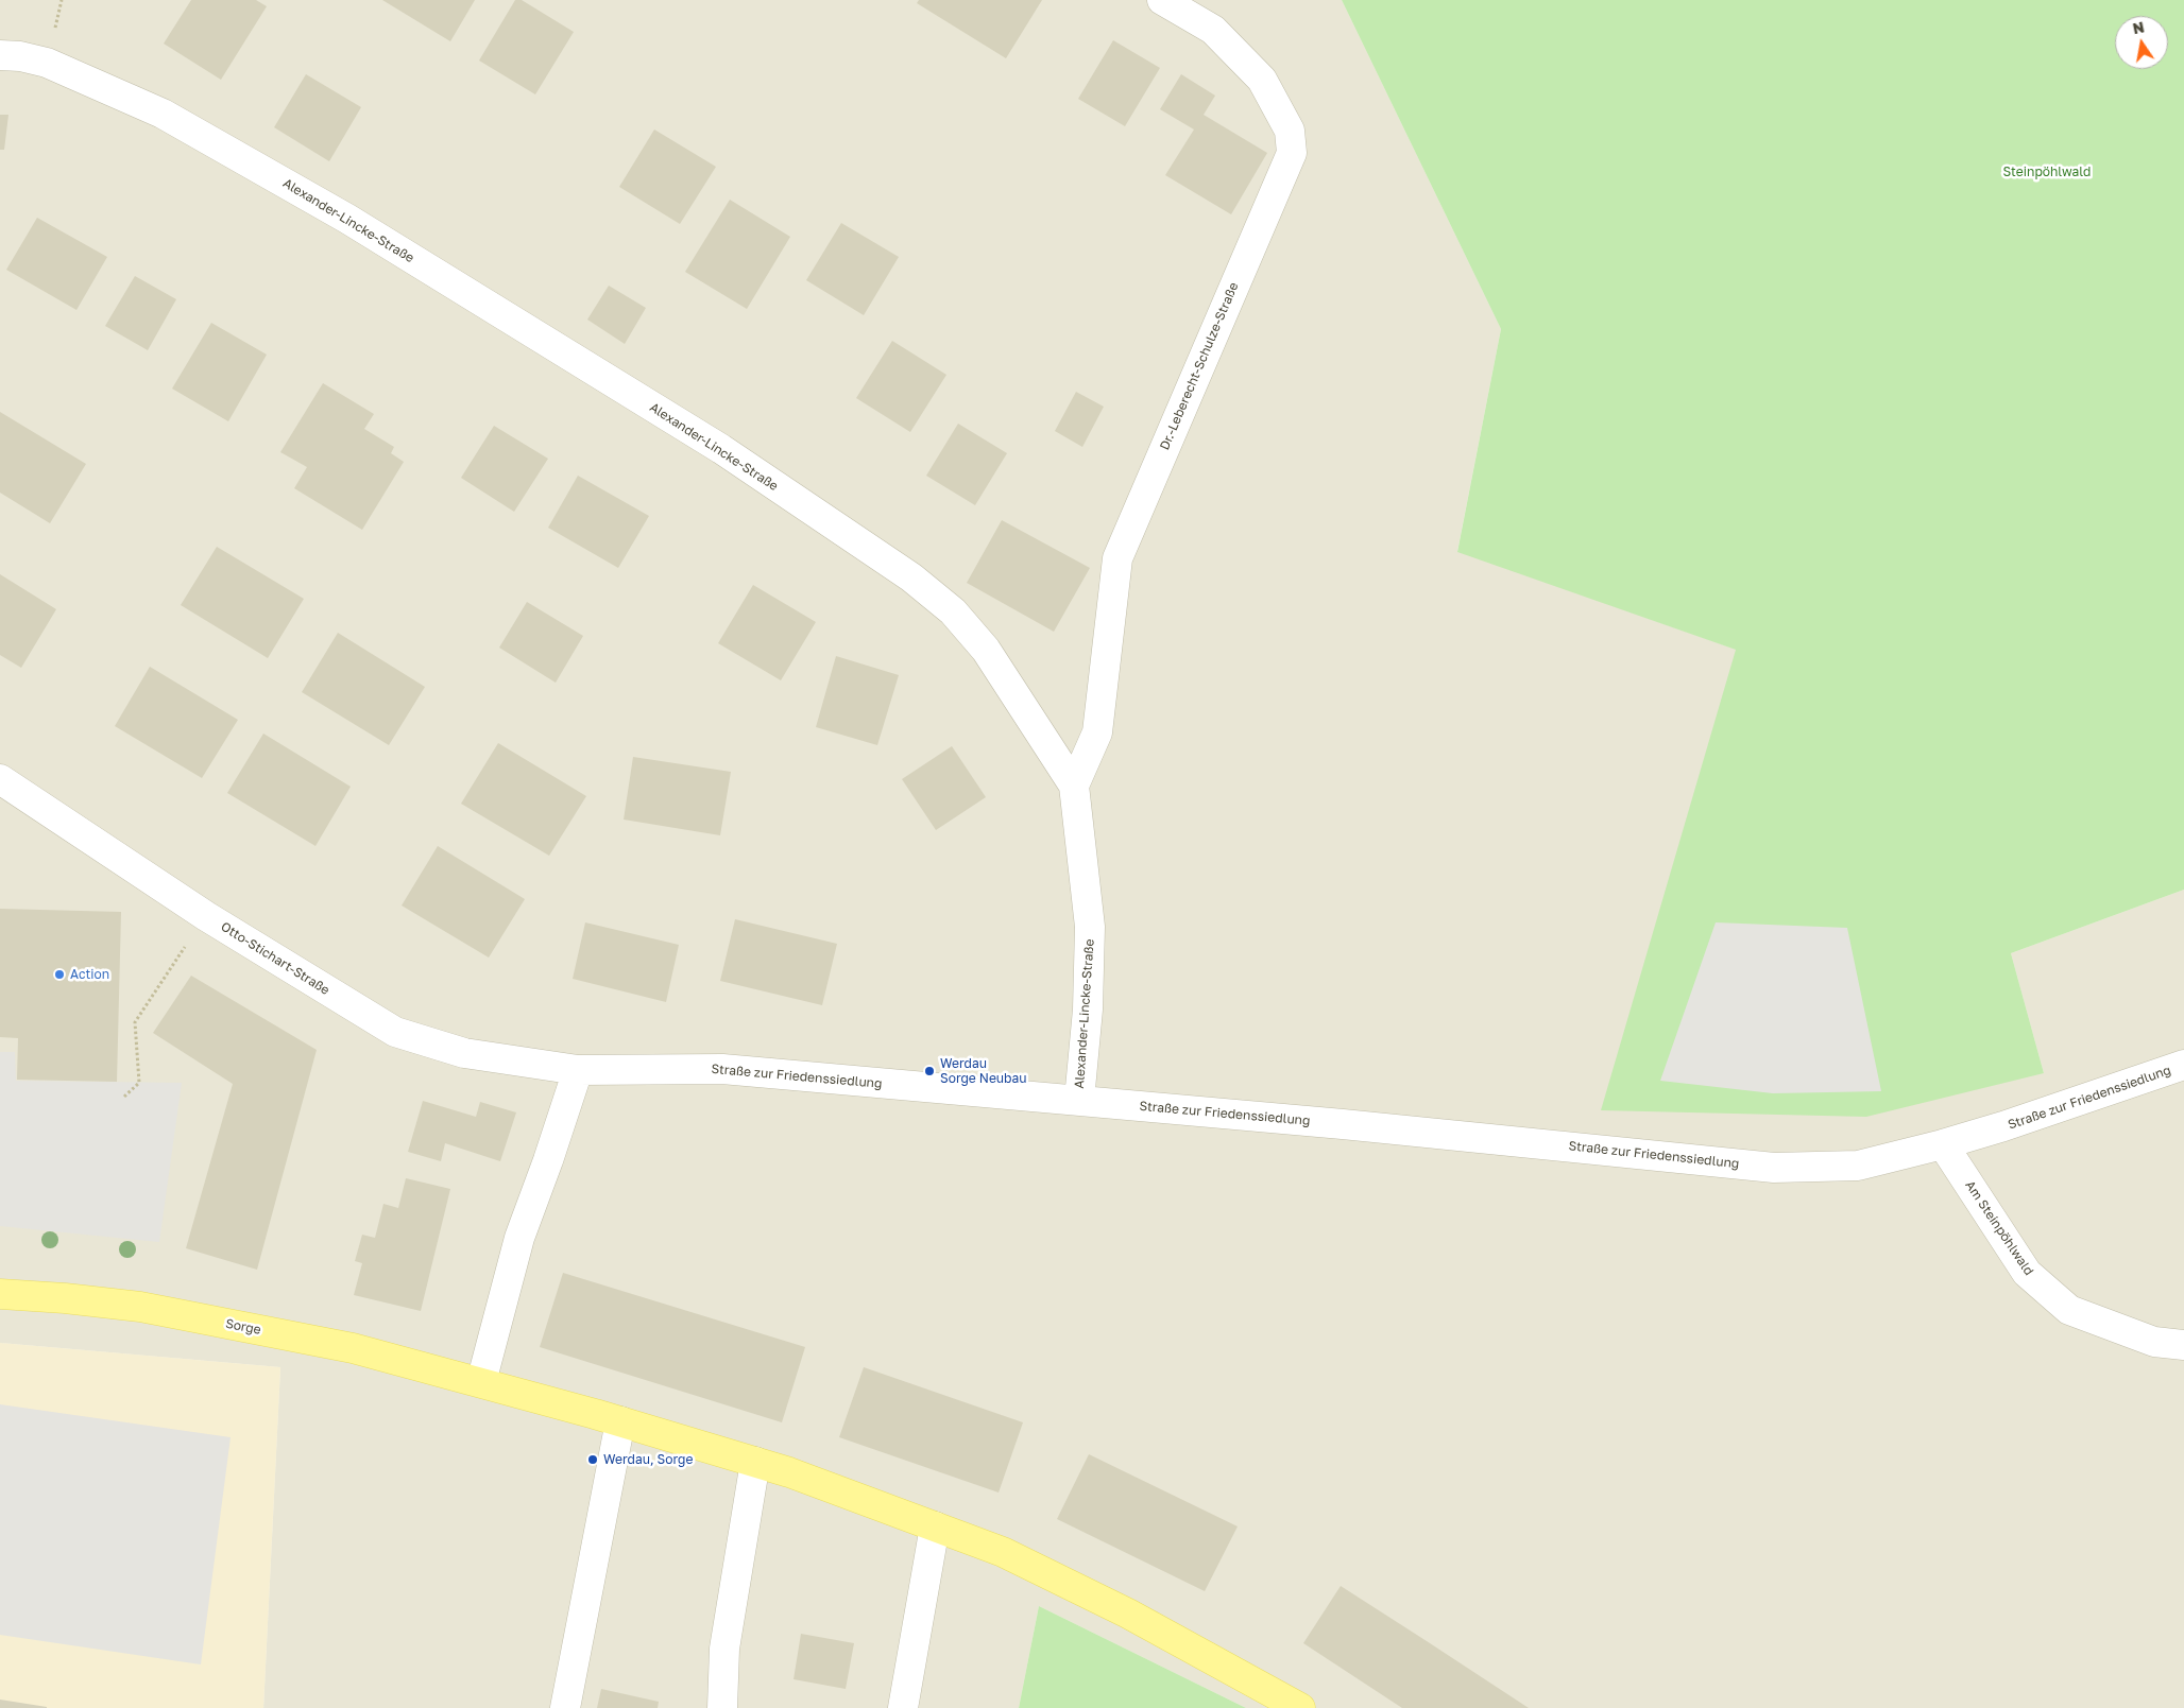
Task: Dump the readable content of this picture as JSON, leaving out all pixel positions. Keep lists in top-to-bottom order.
{
  "streets": {
    "main road": ["Sorge"],
    "street": [
      "Alexander-Lincke-Straße",
      "Dr.-Leberecht-Schulze-Straße",
      "Otto-Stichart-Straße",
      "Straße zur Friedenssiedlung",
      "Am Steinpöhlwald"
    ]
  },
  "crossings": [
    ["Alexander-Lincke-Straße", "Dr.-Leberecht-Schulze-Straße"],
    ["Alexander-Lincke-Straße", "Straße zur Friedenssiedlung"],
    ["Otto-Stichart-Straße", "Straße zur Friedenssiedlung"],
    ["Straße zur Friedenssiedlung", "Am Steinpöhlwald"]
  ],
  "parks": ["Steinpöhlwald"],
  "places": ["Action", "Werdau Sorge Neubau", "Werdau, Sorge"],
  "north": "top"
}
